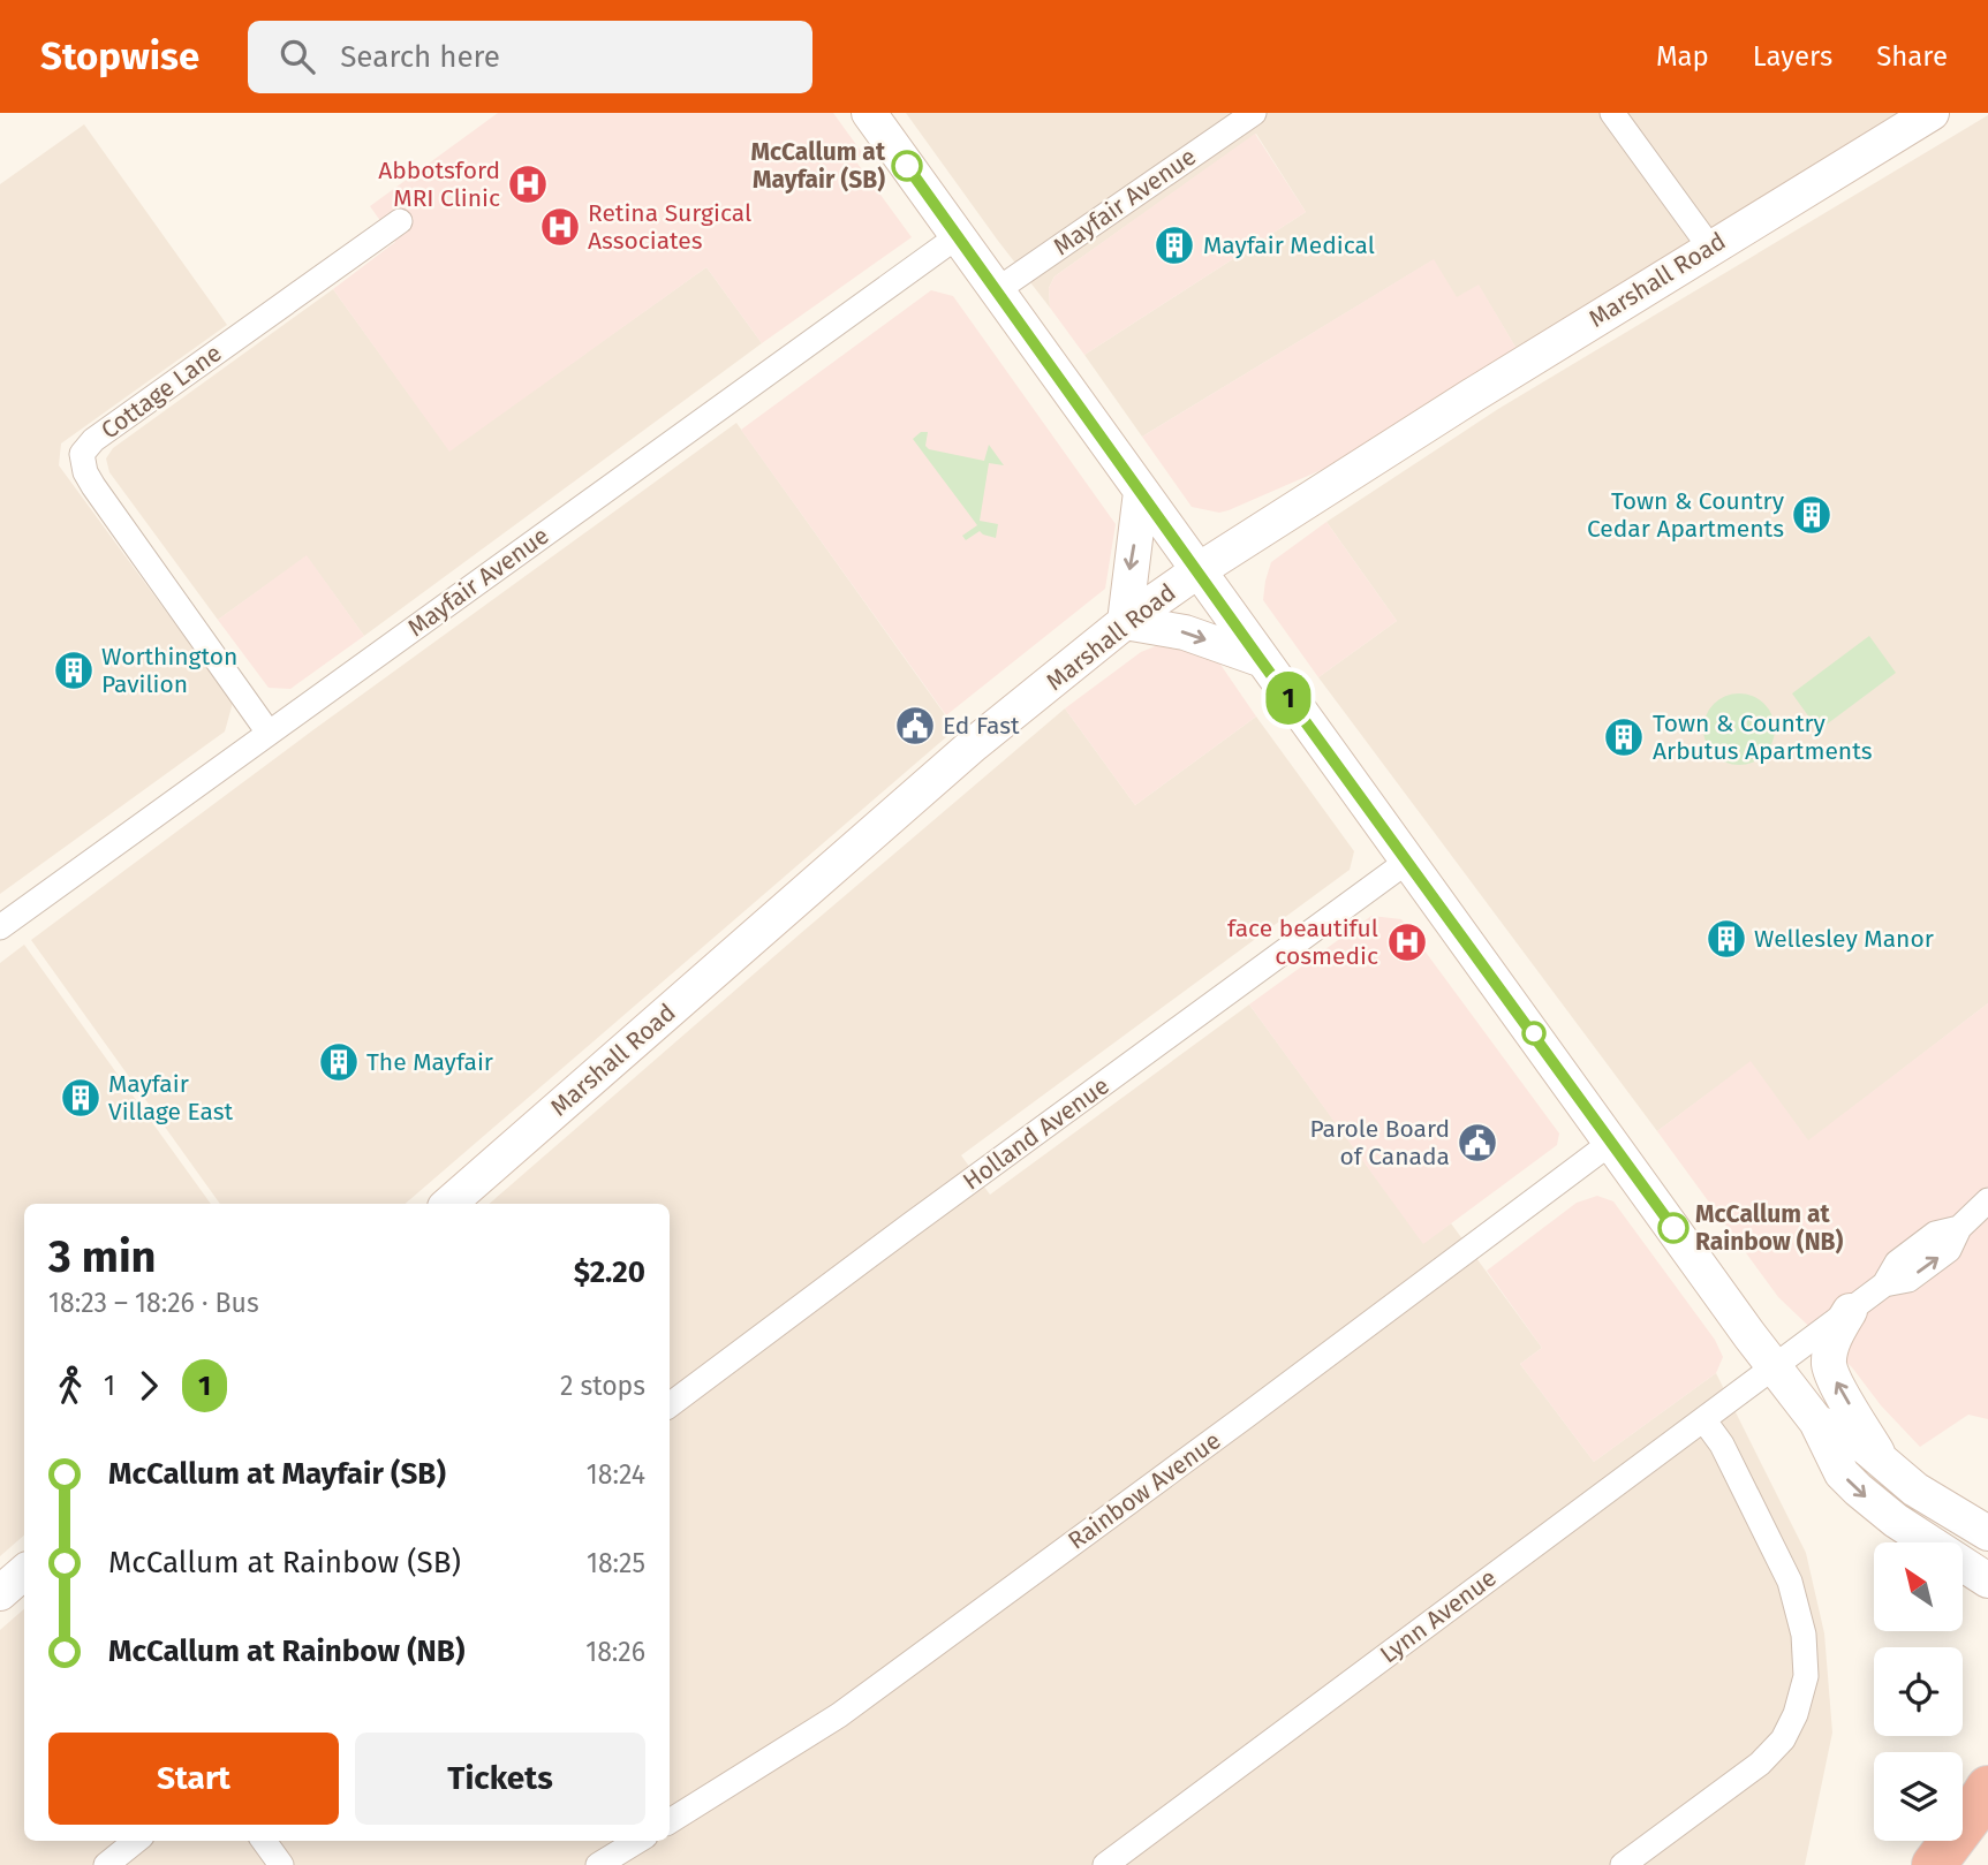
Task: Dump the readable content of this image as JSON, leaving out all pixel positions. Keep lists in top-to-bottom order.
{
  "streets": {
    "main road": ["Marshall Road"],
    "street": [
      "Mayfair Avenue",
      "Cottage Lane",
      "Holland Avenue",
      "Rainbow Avenue",
      "Lynn Avenue"
    ]
  },
  "crossings": [
    ["Mayfair Avenue", "Cottage Lane"]
  ],
  "places": {
    "other": ["McCallum at Mayfair (SB)", "McCallum at Rainbow (NB)"],
    "hospital": ["Abbotsford MRI Clinic", "Retina Surgical Associates", "face beautiful cosmedic"],
    "building": [
      "Mayfair Medical",
      "Town & Country Cedar Apartments",
      "Worthington Pavilion",
      "Town & Country Arbutus Apartments",
      "Wellesley Manor",
      "The Mayfair",
      "Mayfair Village East"
    ],
    "public building": ["Ed Fast", "Parole Board of Canada"]
  },
  "lines": ["bus line 1"],
  "north": "top left",
  "page": {
    "header": "Stopwise",
    "search": "Search here",
    "nav": ["Map", "Layers", "Share"],
    "on_map": "1",
    "heading": ["3 min", "18:23 – 18:26 · Bus", "$2.20"],
    "legs": ["1", "1", "2 stops"],
    "list": [
      {
        "name": "McCallum at Mayfair (SB)",
        "value": "18:24"
      },
      {
        "name": "McCallum at Rainbow (SB)",
        "value": "18:25"
      },
      {
        "name": "McCallum at Rainbow (NB)",
        "value": "18:26"
      }
    ],
    "buttons": ["Start", "Tickets"]
  }
}
